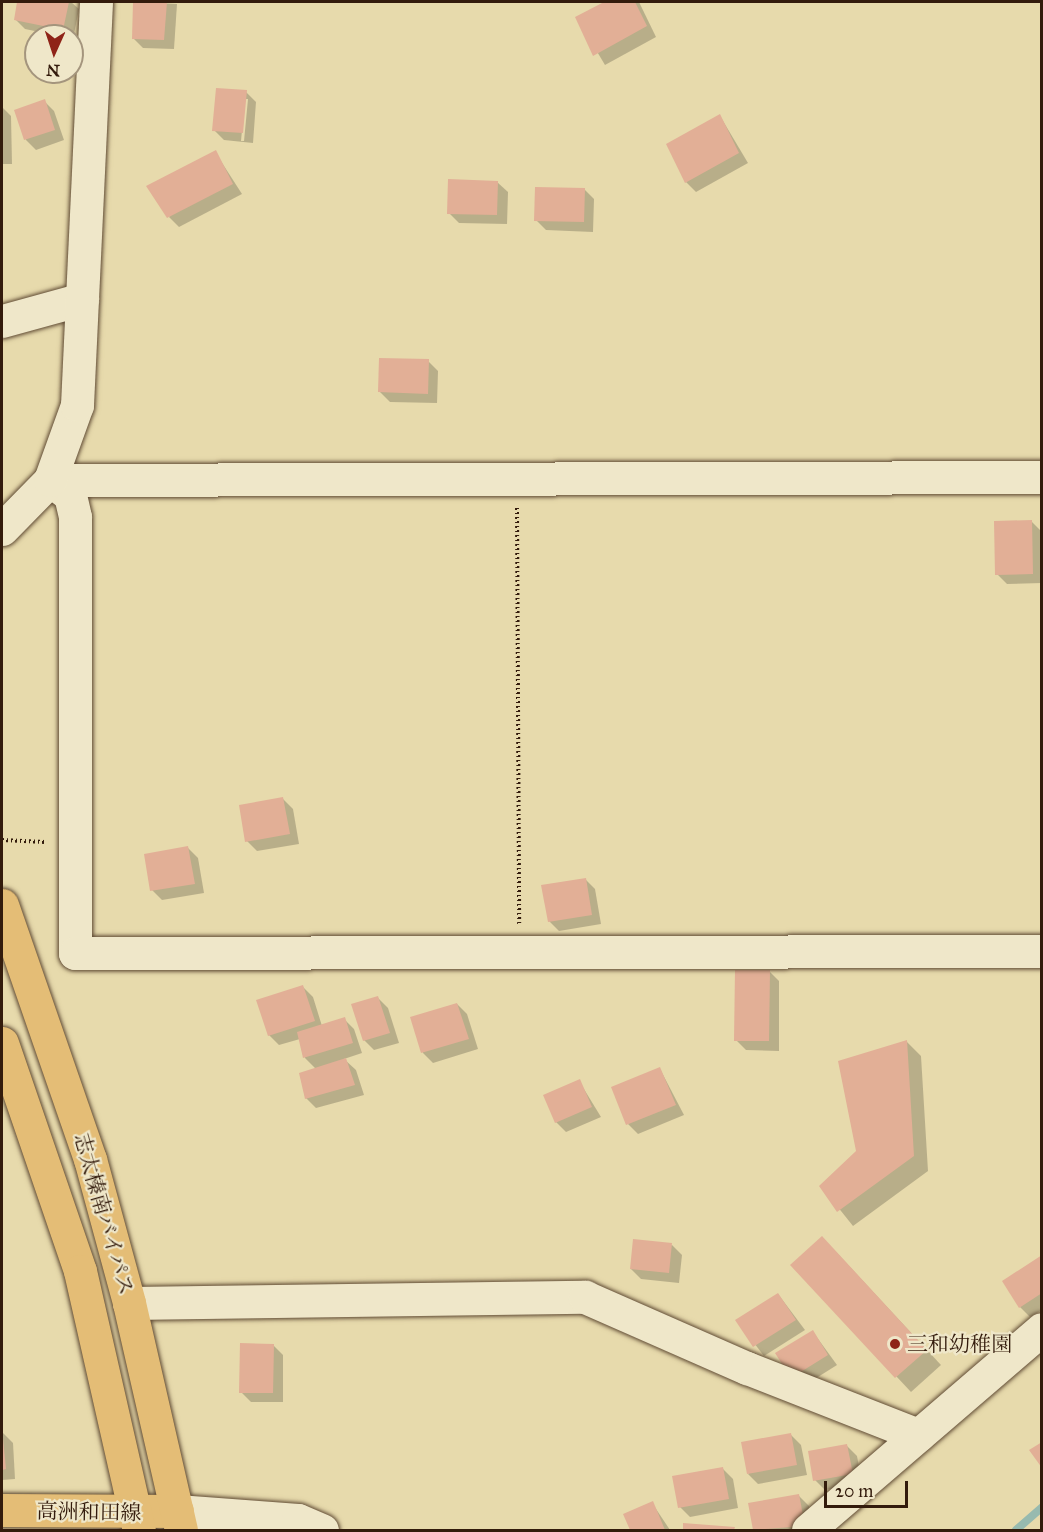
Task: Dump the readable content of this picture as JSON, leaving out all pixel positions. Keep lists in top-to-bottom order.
{
  "streets": {
    "main road": ["志太榛南バイパス", "高洲和田線"]
  },
  "crossings": [
    ["志太榛南バイパス", "高洲和田線"]
  ],
  "places": ["三和幼稚園"],
  "scale_bar": "20 m",
  "north": "bottom"
}
